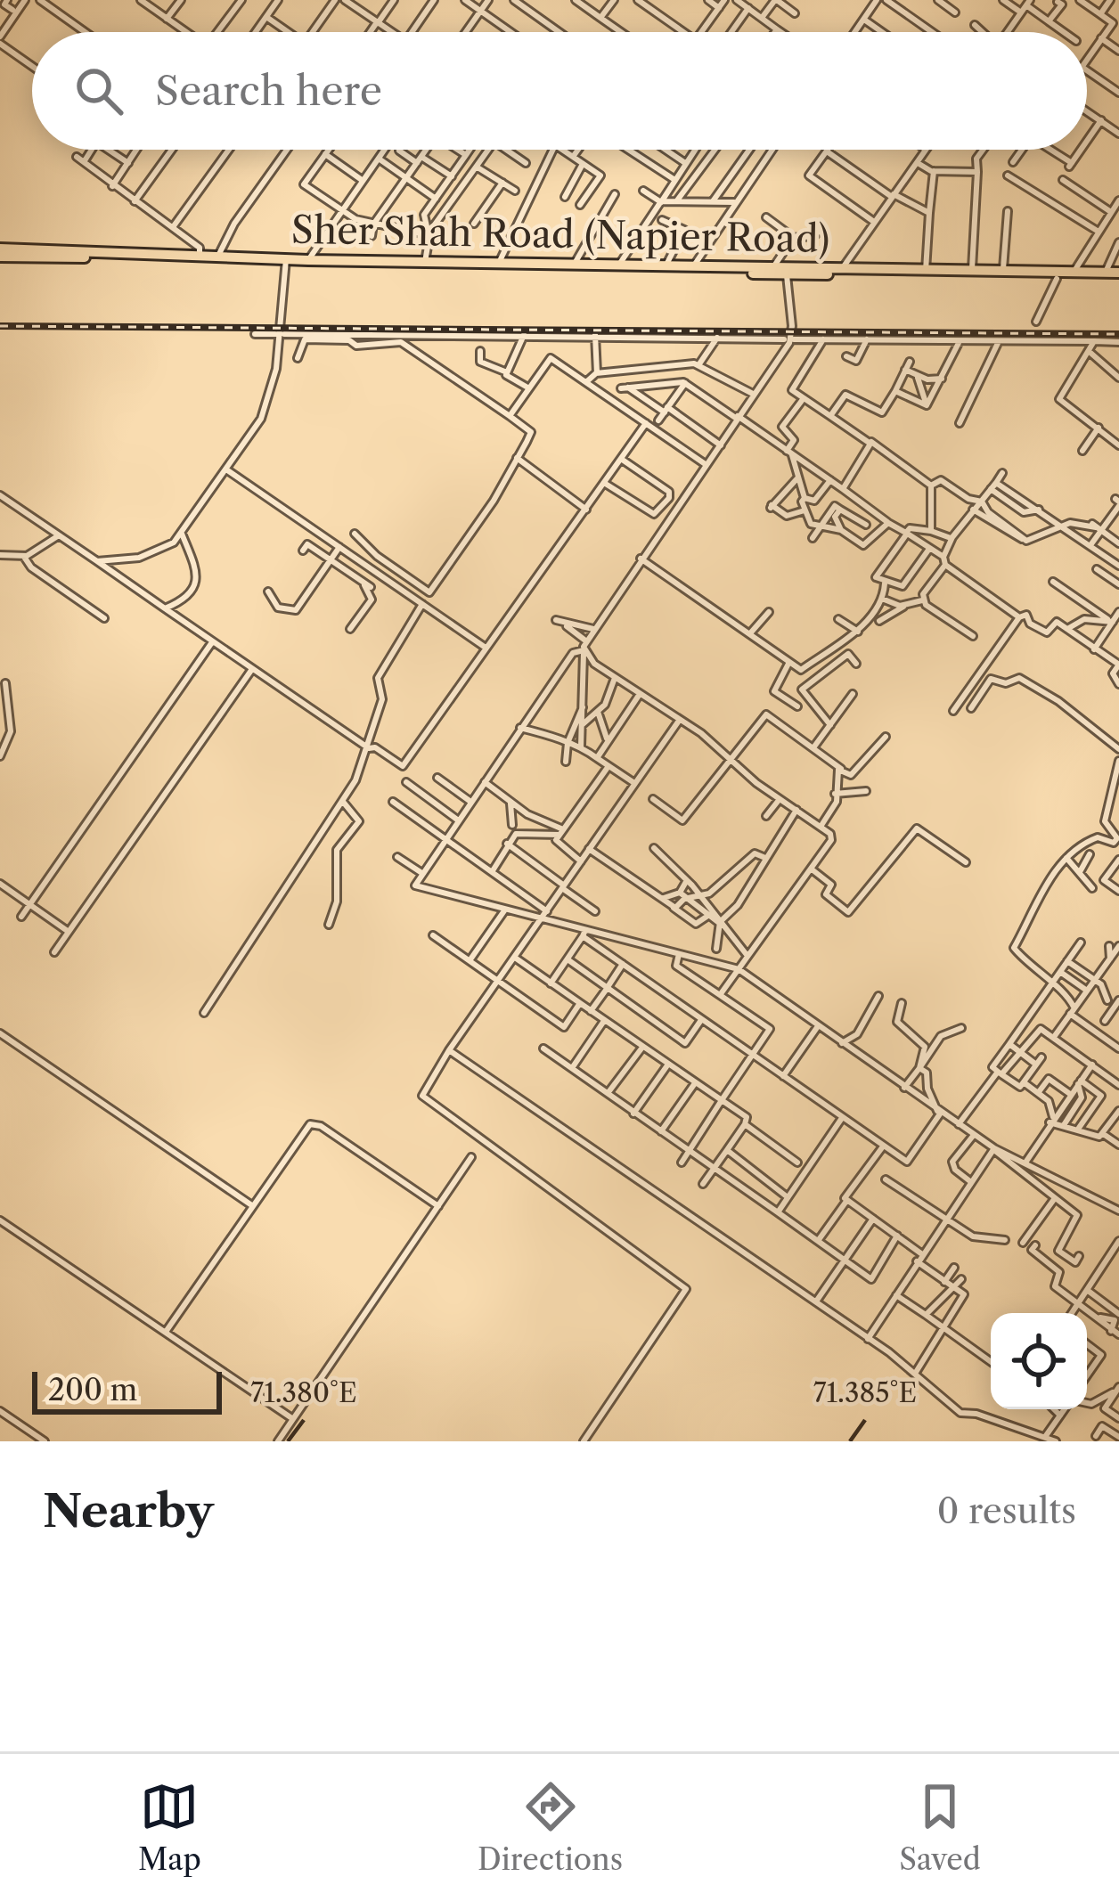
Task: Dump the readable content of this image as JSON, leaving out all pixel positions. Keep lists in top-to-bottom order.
{
  "streets": {
    "main road": ["Sher Shah Road (Napier Road)"]
  },
  "scale_bar": "200 m",
  "page": {
    "search": "Search here",
    "scale": "200 m",
    "heading": ["Nearby", "0 results"],
    "nav": ["Map", "Directions", "Saved"]
  },
  "coordinates": ["71.380°E", "71.385°E"]
}
